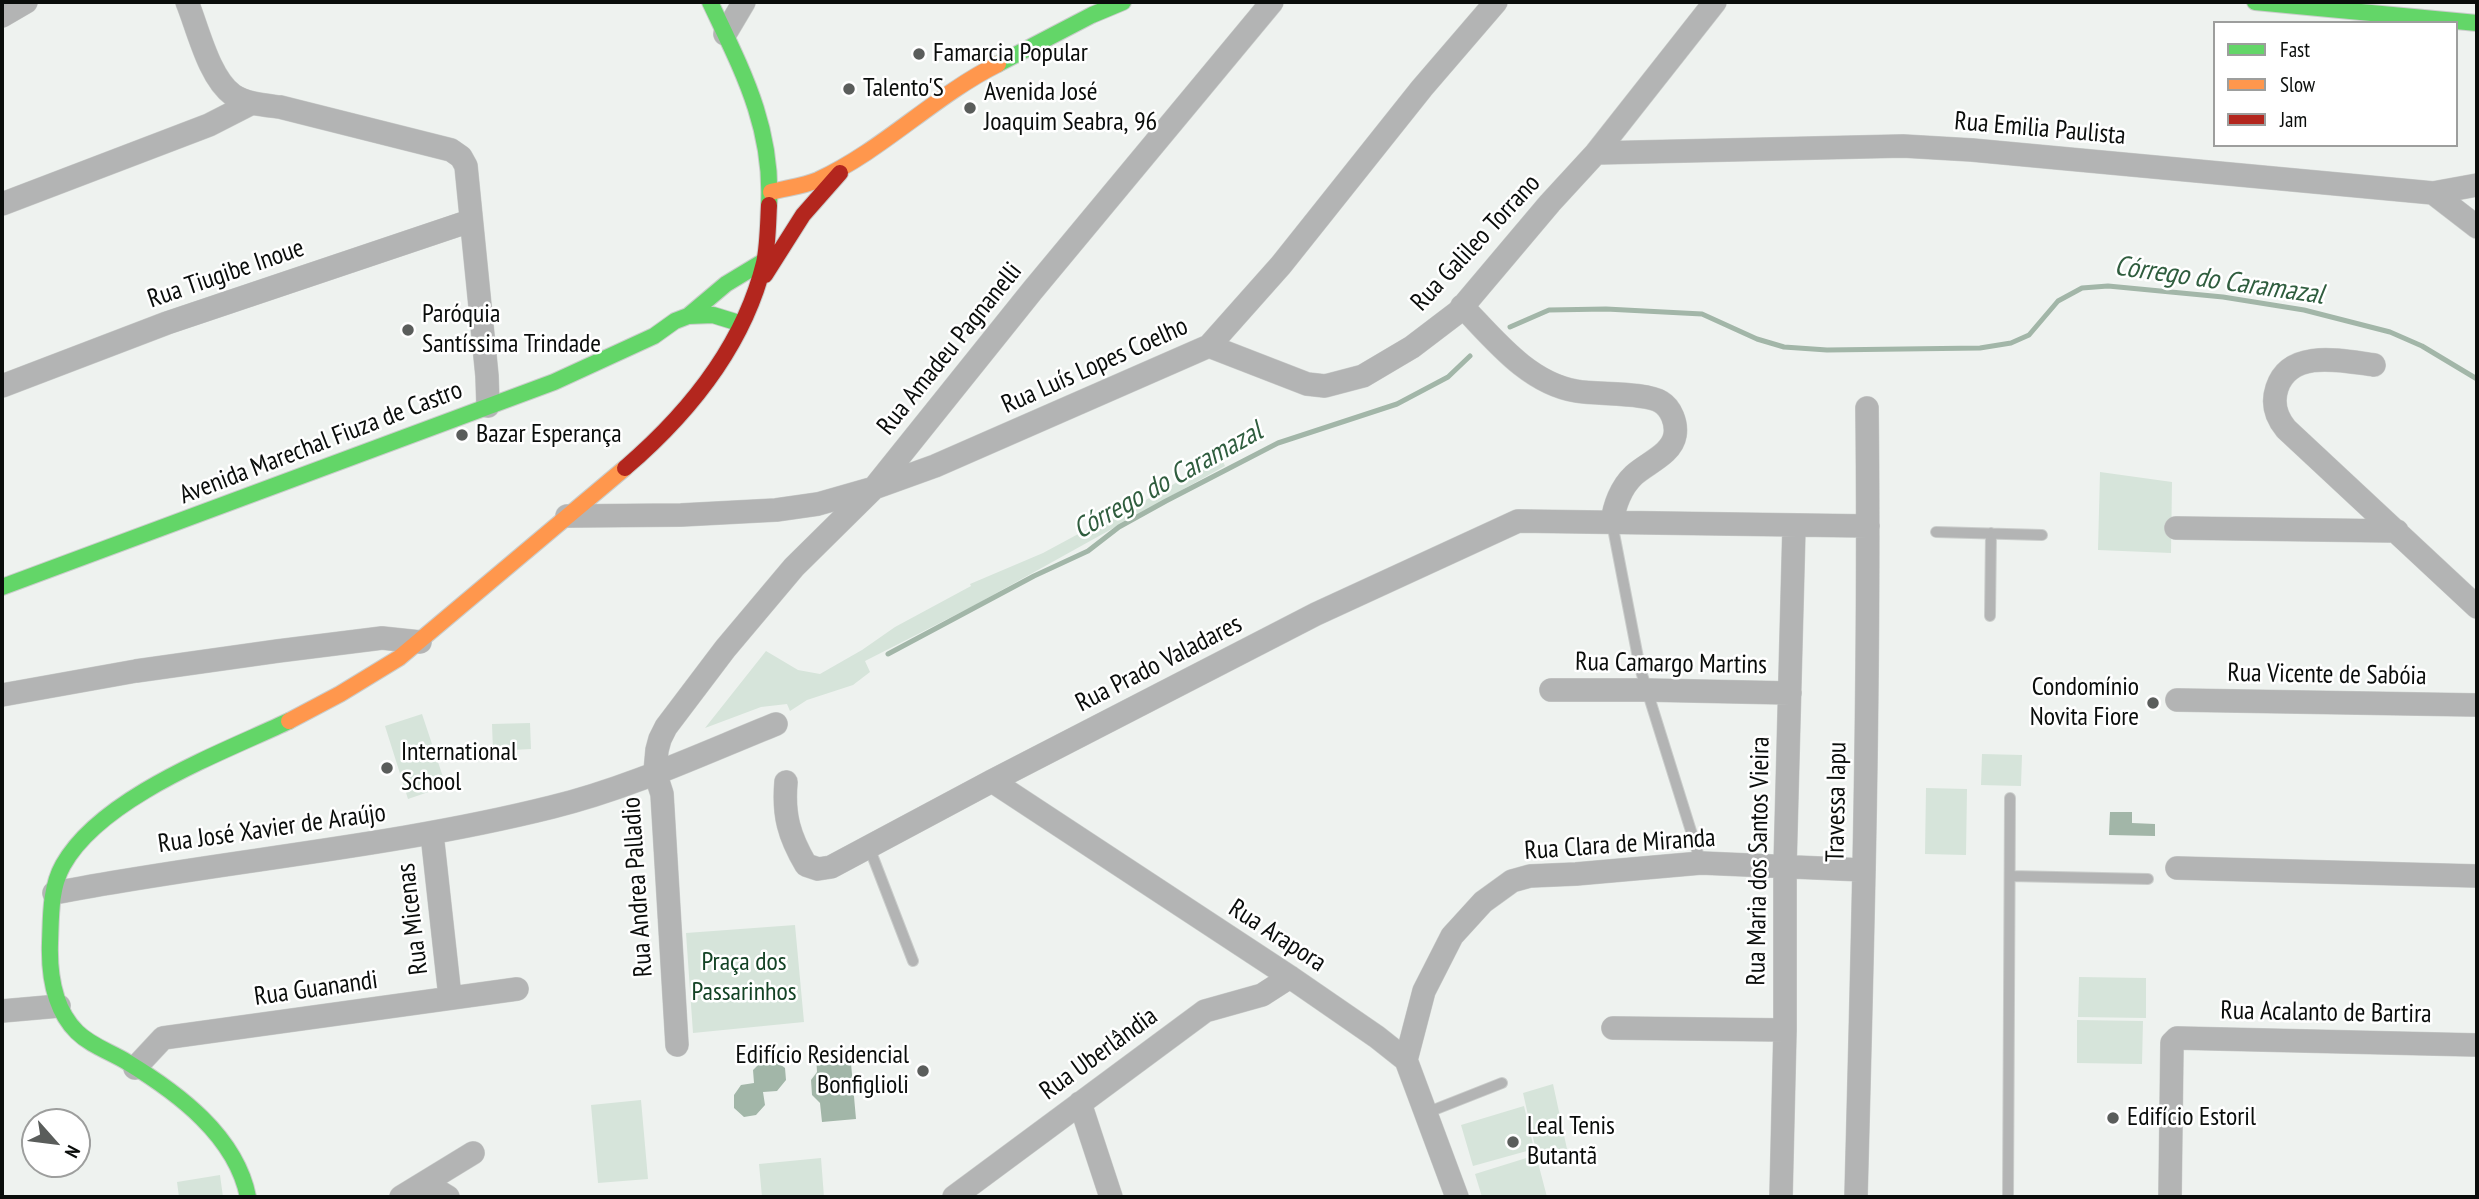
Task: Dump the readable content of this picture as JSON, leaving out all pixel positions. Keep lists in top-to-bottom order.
{
  "streets": {
    "main road": ["Avenida Marechal Fiuza de Castro"],
    "street": [
      "Rua Emilia Paulista",
      "Rua Galileo Torrano",
      "Rua Tiugibe Inoue",
      "Rua Amadeu Pagnanelli",
      "Rua Luís Lopes Coelho",
      "Rua Prado Valadares",
      "Rua Camargo Martins",
      "Rua Vicente de Sabóia",
      "Travessa Iapu",
      "Rua José Xavier de Araújo",
      "Rua Clara de Miranda",
      "Rua Maria dos Santos Vieira",
      "Rua Andrea Palladio",
      "Rua Micenas",
      "Rua Arapora",
      "Rua Guanandi",
      "Rua Acalanto de Bartira",
      "Rua Uberlândia"
    ]
  },
  "crossings": [
    ["Rua Emilia Paulista", "Rua Galileo Torrano"],
    ["Rua Galileo Torrano", "Rua Luís Lopes Coelho"],
    ["Rua Amadeu Pagnanelli", "Rua Luís Lopes Coelho"],
    ["Rua Amadeu Pagnanelli", "Rua Andrea Palladio"],
    ["Rua Prado Valadares", "Rua Arapora"],
    ["Rua Camargo Martins", "Rua Maria dos Santos Vieira"],
    ["Travessa Iapu", "Rua Clara de Miranda"],
    ["Rua José Xavier de Araújo", "Rua Andrea Palladio"],
    ["Rua José Xavier de Araújo", "Rua Micenas"],
    ["Rua Clara de Miranda", "Rua Maria dos Santos Vieira"],
    ["Rua Clara de Miranda", "Rua Arapora"],
    ["Rua Micenas", "Rua Guanandi"],
    ["Rua Arapora", "Rua Uberlândia"]
  ],
  "water": ["Córrego do Caramazal"],
  "parks": ["Praça dos Passarinhos"],
  "places": [
    "Famarcia Popular",
    "Talento'S",
    "Avenida José Joaquim Seabra, 96",
    "Paróquia Santíssima Trindade",
    "Bazar Esperança",
    "Condomínio Novita Fiore",
    "International School",
    "Edifício Residencial Bonfiglioli",
    "Edifício Estoril",
    "Leal Tenis Butantã"
  ],
  "legend": ["Fast", "Slow", "Jam"],
  "north": "bottom right"
}
